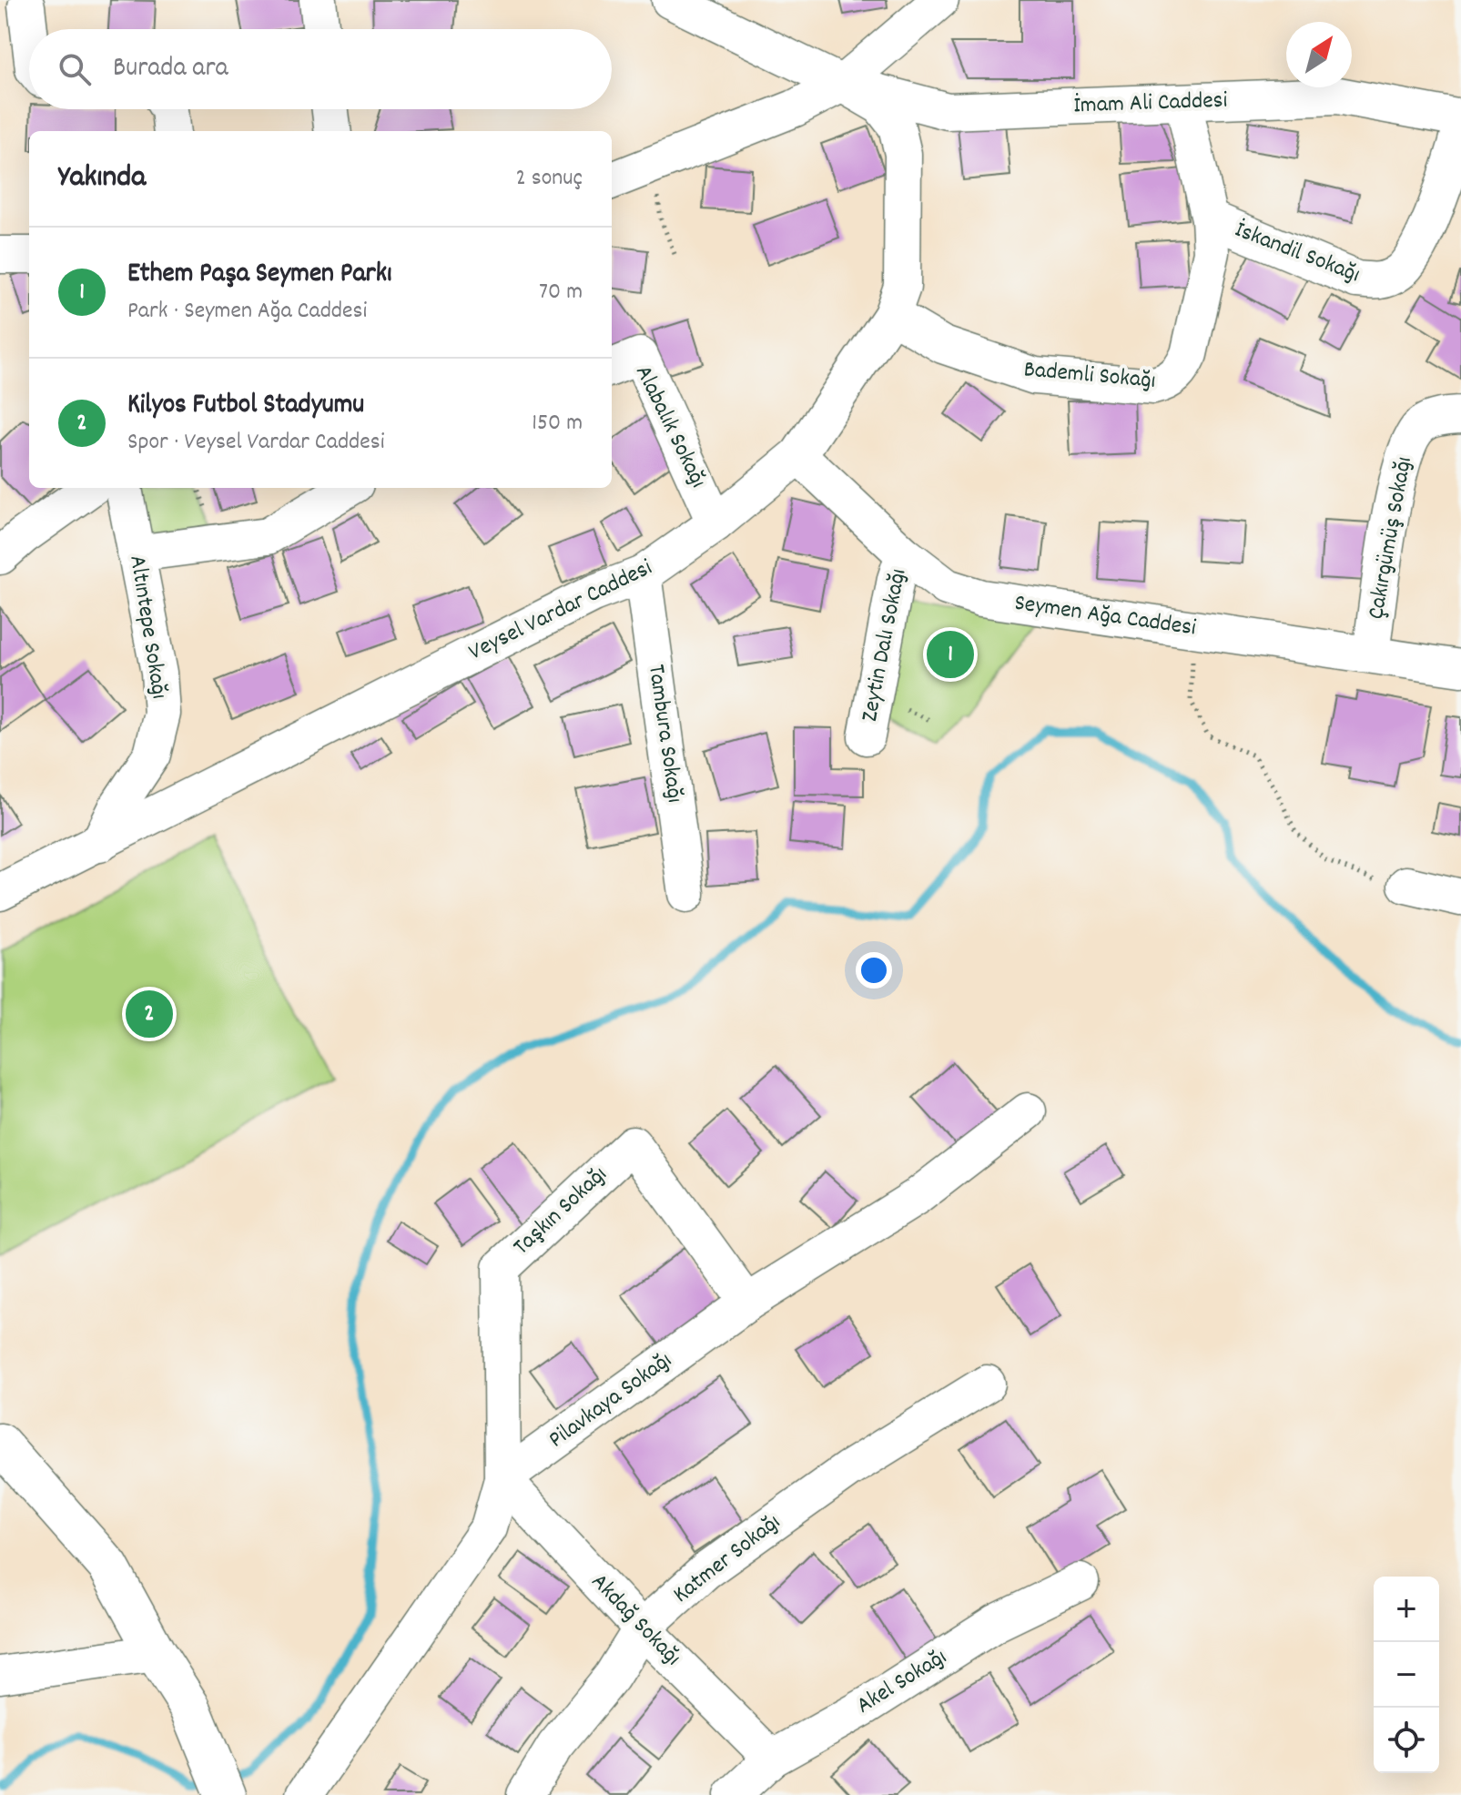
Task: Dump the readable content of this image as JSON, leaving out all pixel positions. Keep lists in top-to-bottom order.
{
  "streets": {
    "street": [
      "İmam Ali Caddesi",
      "İskandil Sokağı",
      "Bademli Sokağı",
      "Alabalık Sokağı",
      "Çakırgümüş Sokağı",
      "Veysel Vardar Caddesi",
      "Seymen Ağa Caddesi",
      "Altıntepe Sokağı",
      "Zeytin Dalı Sokağı",
      "Tambura Sokağı",
      "Taşkın Sokağı",
      "Pilavkaya Sokağı",
      "Katmer Sokağı",
      "Akdağ Sokağı",
      "Akel Sokağı"
    ]
  },
  "crossings": [
    ["İmam Ali Caddesi", "Veysel Vardar Caddesi"],
    ["İskandil Sokağı", "Bademli Sokağı"],
    ["Bademli Sokağı", "Veysel Vardar Caddesi"],
    ["Alabalık Sokağı", "Veysel Vardar Caddesi"],
    ["Çakırgümüş Sokağı", "Seymen Ağa Caddesi"],
    ["Veysel Vardar Caddesi", "Seymen Ağa Caddesi"],
    ["Veysel Vardar Caddesi", "Altıntepe Sokağı"],
    ["Veysel Vardar Caddesi", "Tambura Sokağı"],
    ["Seymen Ağa Caddesi", "Zeytin Dalı Sokağı"],
    ["Taşkın Sokağı", "Pilavkaya Sokağı"],
    ["Taşkın Sokağı", "Akdağ Sokağı"],
    ["Pilavkaya Sokağı", "Akdağ Sokağı"],
    ["Katmer Sokağı", "Akdağ Sokağı"],
    ["Akdağ Sokağı", "Akel Sokağı"]
  ],
  "north": "top right",
  "page": {
    "search": "Burada ara",
    "heading": ["Yakında", "2 sonuç"],
    "list": [
      {
        "mark": "1",
        "name": "Ethem Paşa Seymen Parkı",
        "note": "Park · Seymen Ağa Caddesi",
        "value": "70 m"
      },
      {
        "mark": "2",
        "name": "Kilyos Futbol Stadyumu",
        "note": "Spor · Veysel Vardar Caddesi",
        "value": "150 m"
      }
    ],
    "pins": ["1", "2"],
    "map_buttons": ["+", "−"]
  }
}
